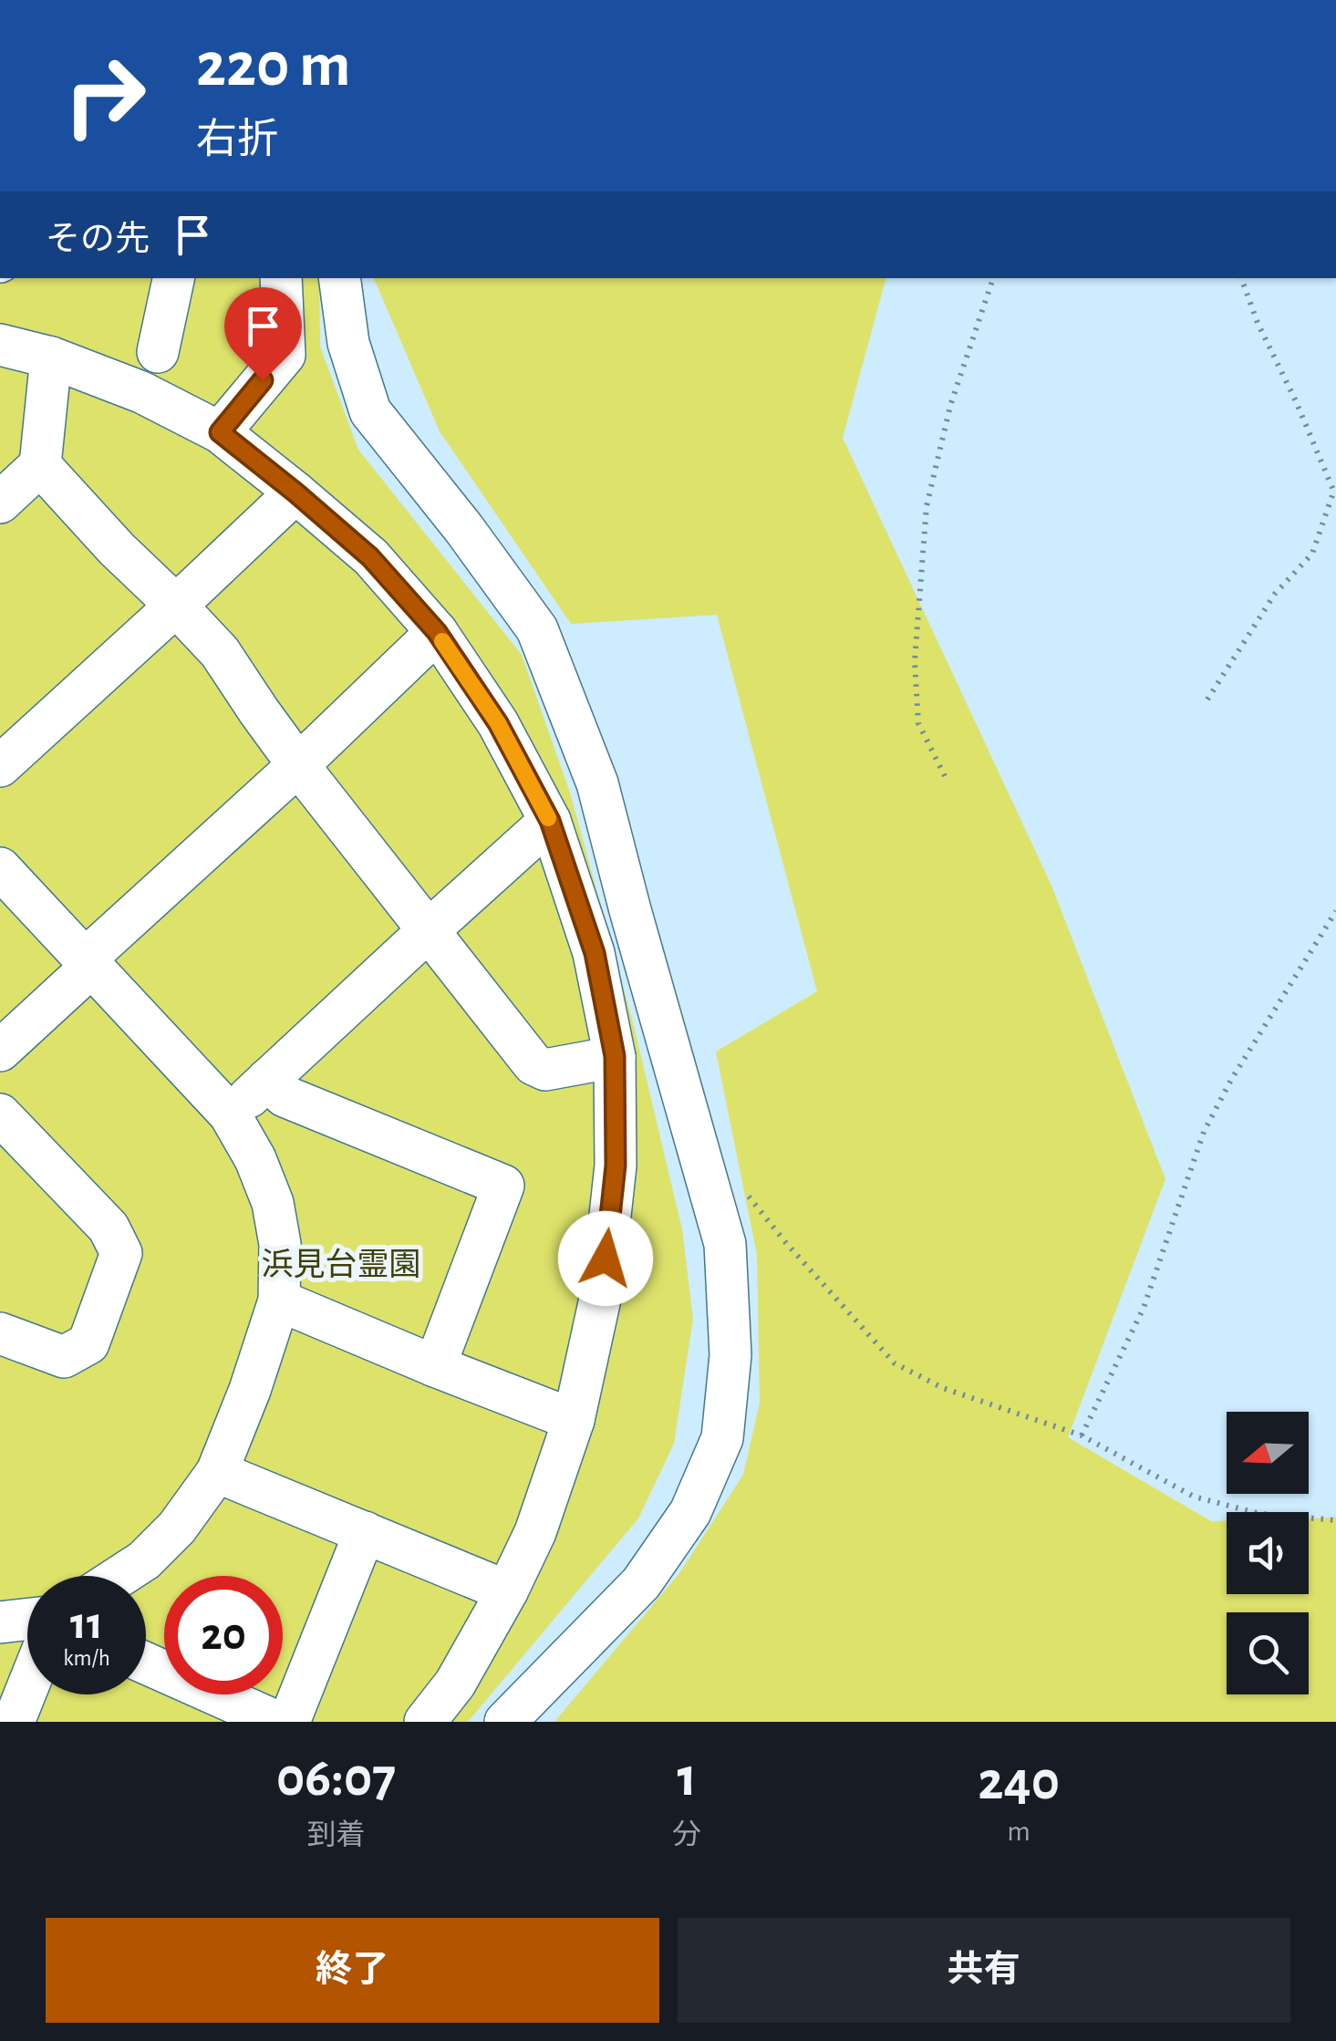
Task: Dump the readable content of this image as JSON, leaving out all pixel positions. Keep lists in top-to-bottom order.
{
  "parks": ["浜見台霊園"],
  "north": "left",
  "page": {
    "turn": ["220 m", "右折"],
    "then": "その先",
    "speed": "11 km/h",
    "limit": "20",
    "eta": [
      "06:07",
      "到着",
      "1",
      "分",
      "240",
      "m"
    ],
    "buttons": ["終了", "共有"]
  }
}
